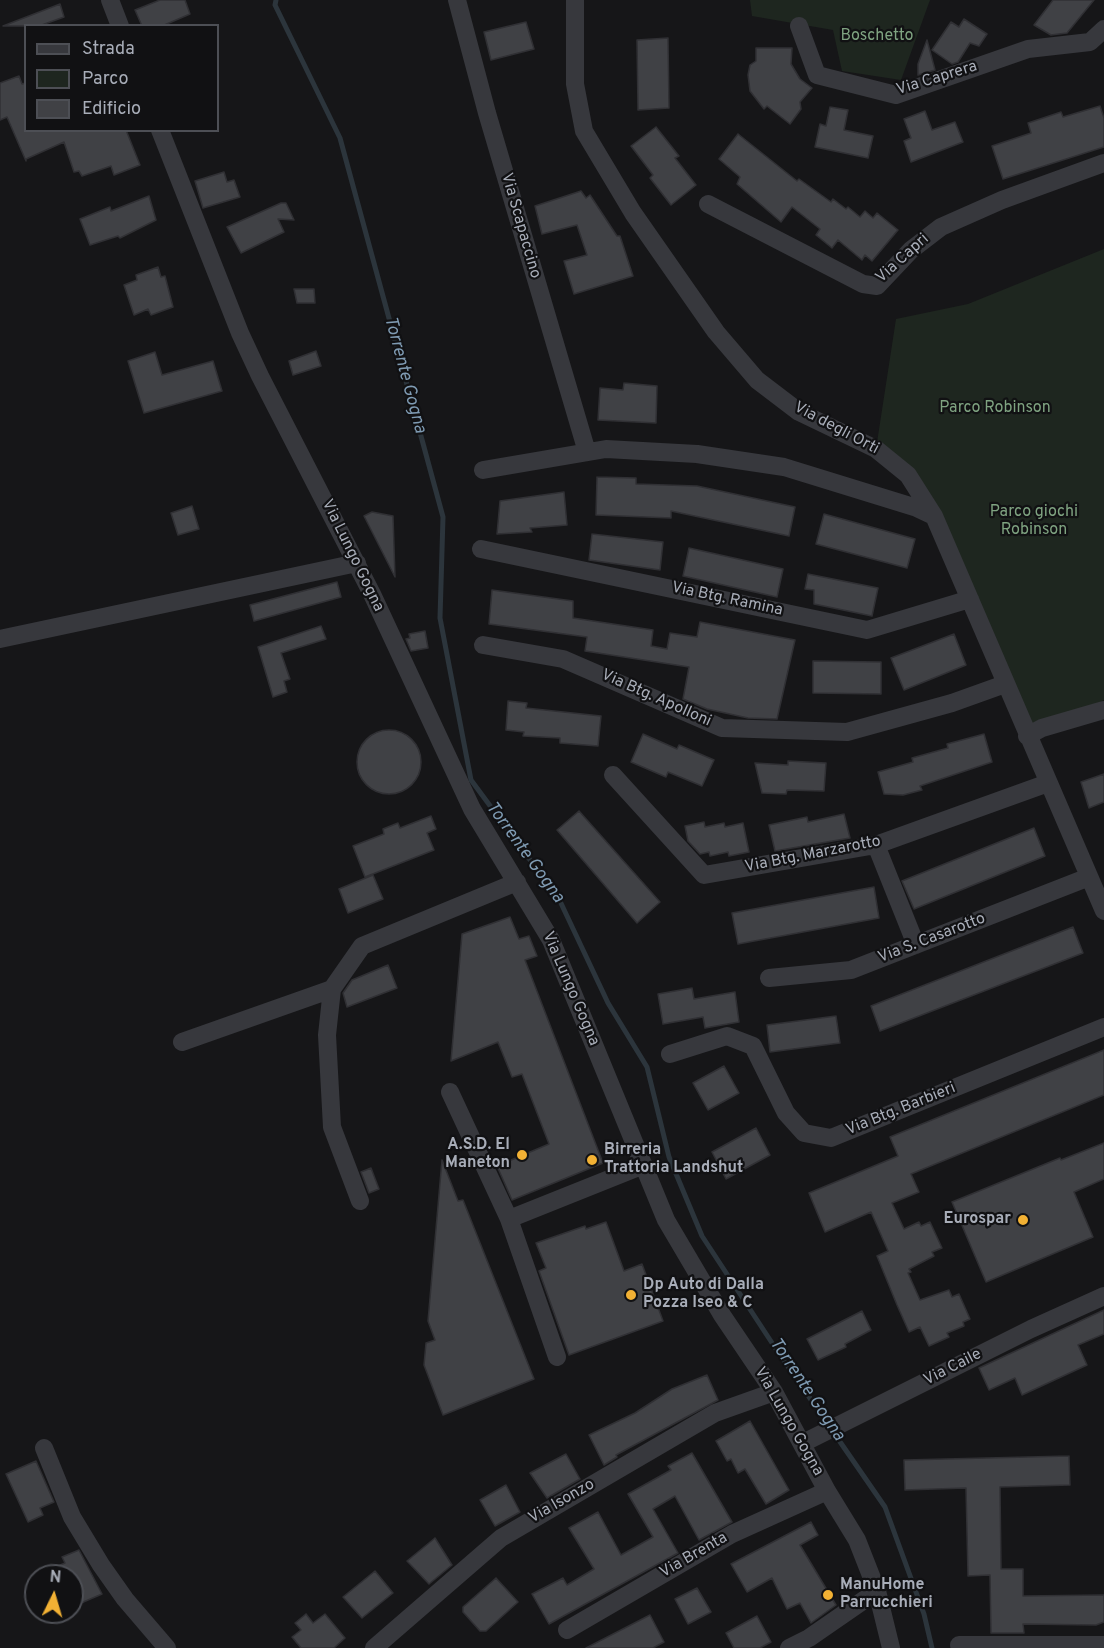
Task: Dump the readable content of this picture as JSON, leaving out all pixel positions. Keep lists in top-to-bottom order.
{
  "streets": {
    "street": [
      "Via Caprera",
      "Via Scapaccino",
      "Via Capri",
      "Via degli Orti",
      "Via Lungo Gogna",
      "Via Btg. Ramina",
      "Via Btg. Apolloni",
      "Via Btg. Marzarotto",
      "Via S. Casarotto",
      "Via Btg. Barbieri",
      "Via Caile",
      "Via Isonzo",
      "Via Brenta"
    ]
  },
  "crossings": [
    ["Via degli Orti", "Via Btg. Ramina"],
    ["Via degli Orti", "Via Btg. Apolloni"],
    ["Via degli Orti", "Via Btg. Marzarotto"],
    ["Via degli Orti", "Via S. Casarotto"],
    ["Via Lungo Gogna", "Via Caile"],
    ["Via Lungo Gogna", "Via Isonzo"],
    ["Via Lungo Gogna", "Via Brenta"]
  ],
  "water": ["Torrente Gogna"],
  "parks": ["Boschetto", "Parco Robinson", "Parco giochi Robinson"],
  "places": [
    "A.S.D. El Maneton",
    "Birreria Trattoria Landshut",
    "Eurospar",
    "Dp Auto di Dalla Pozza Iseo & C",
    "ManuHome Parrucchieri"
  ],
  "legend": ["Strada", "Parco", "Edificio"],
  "north": "top"
}
